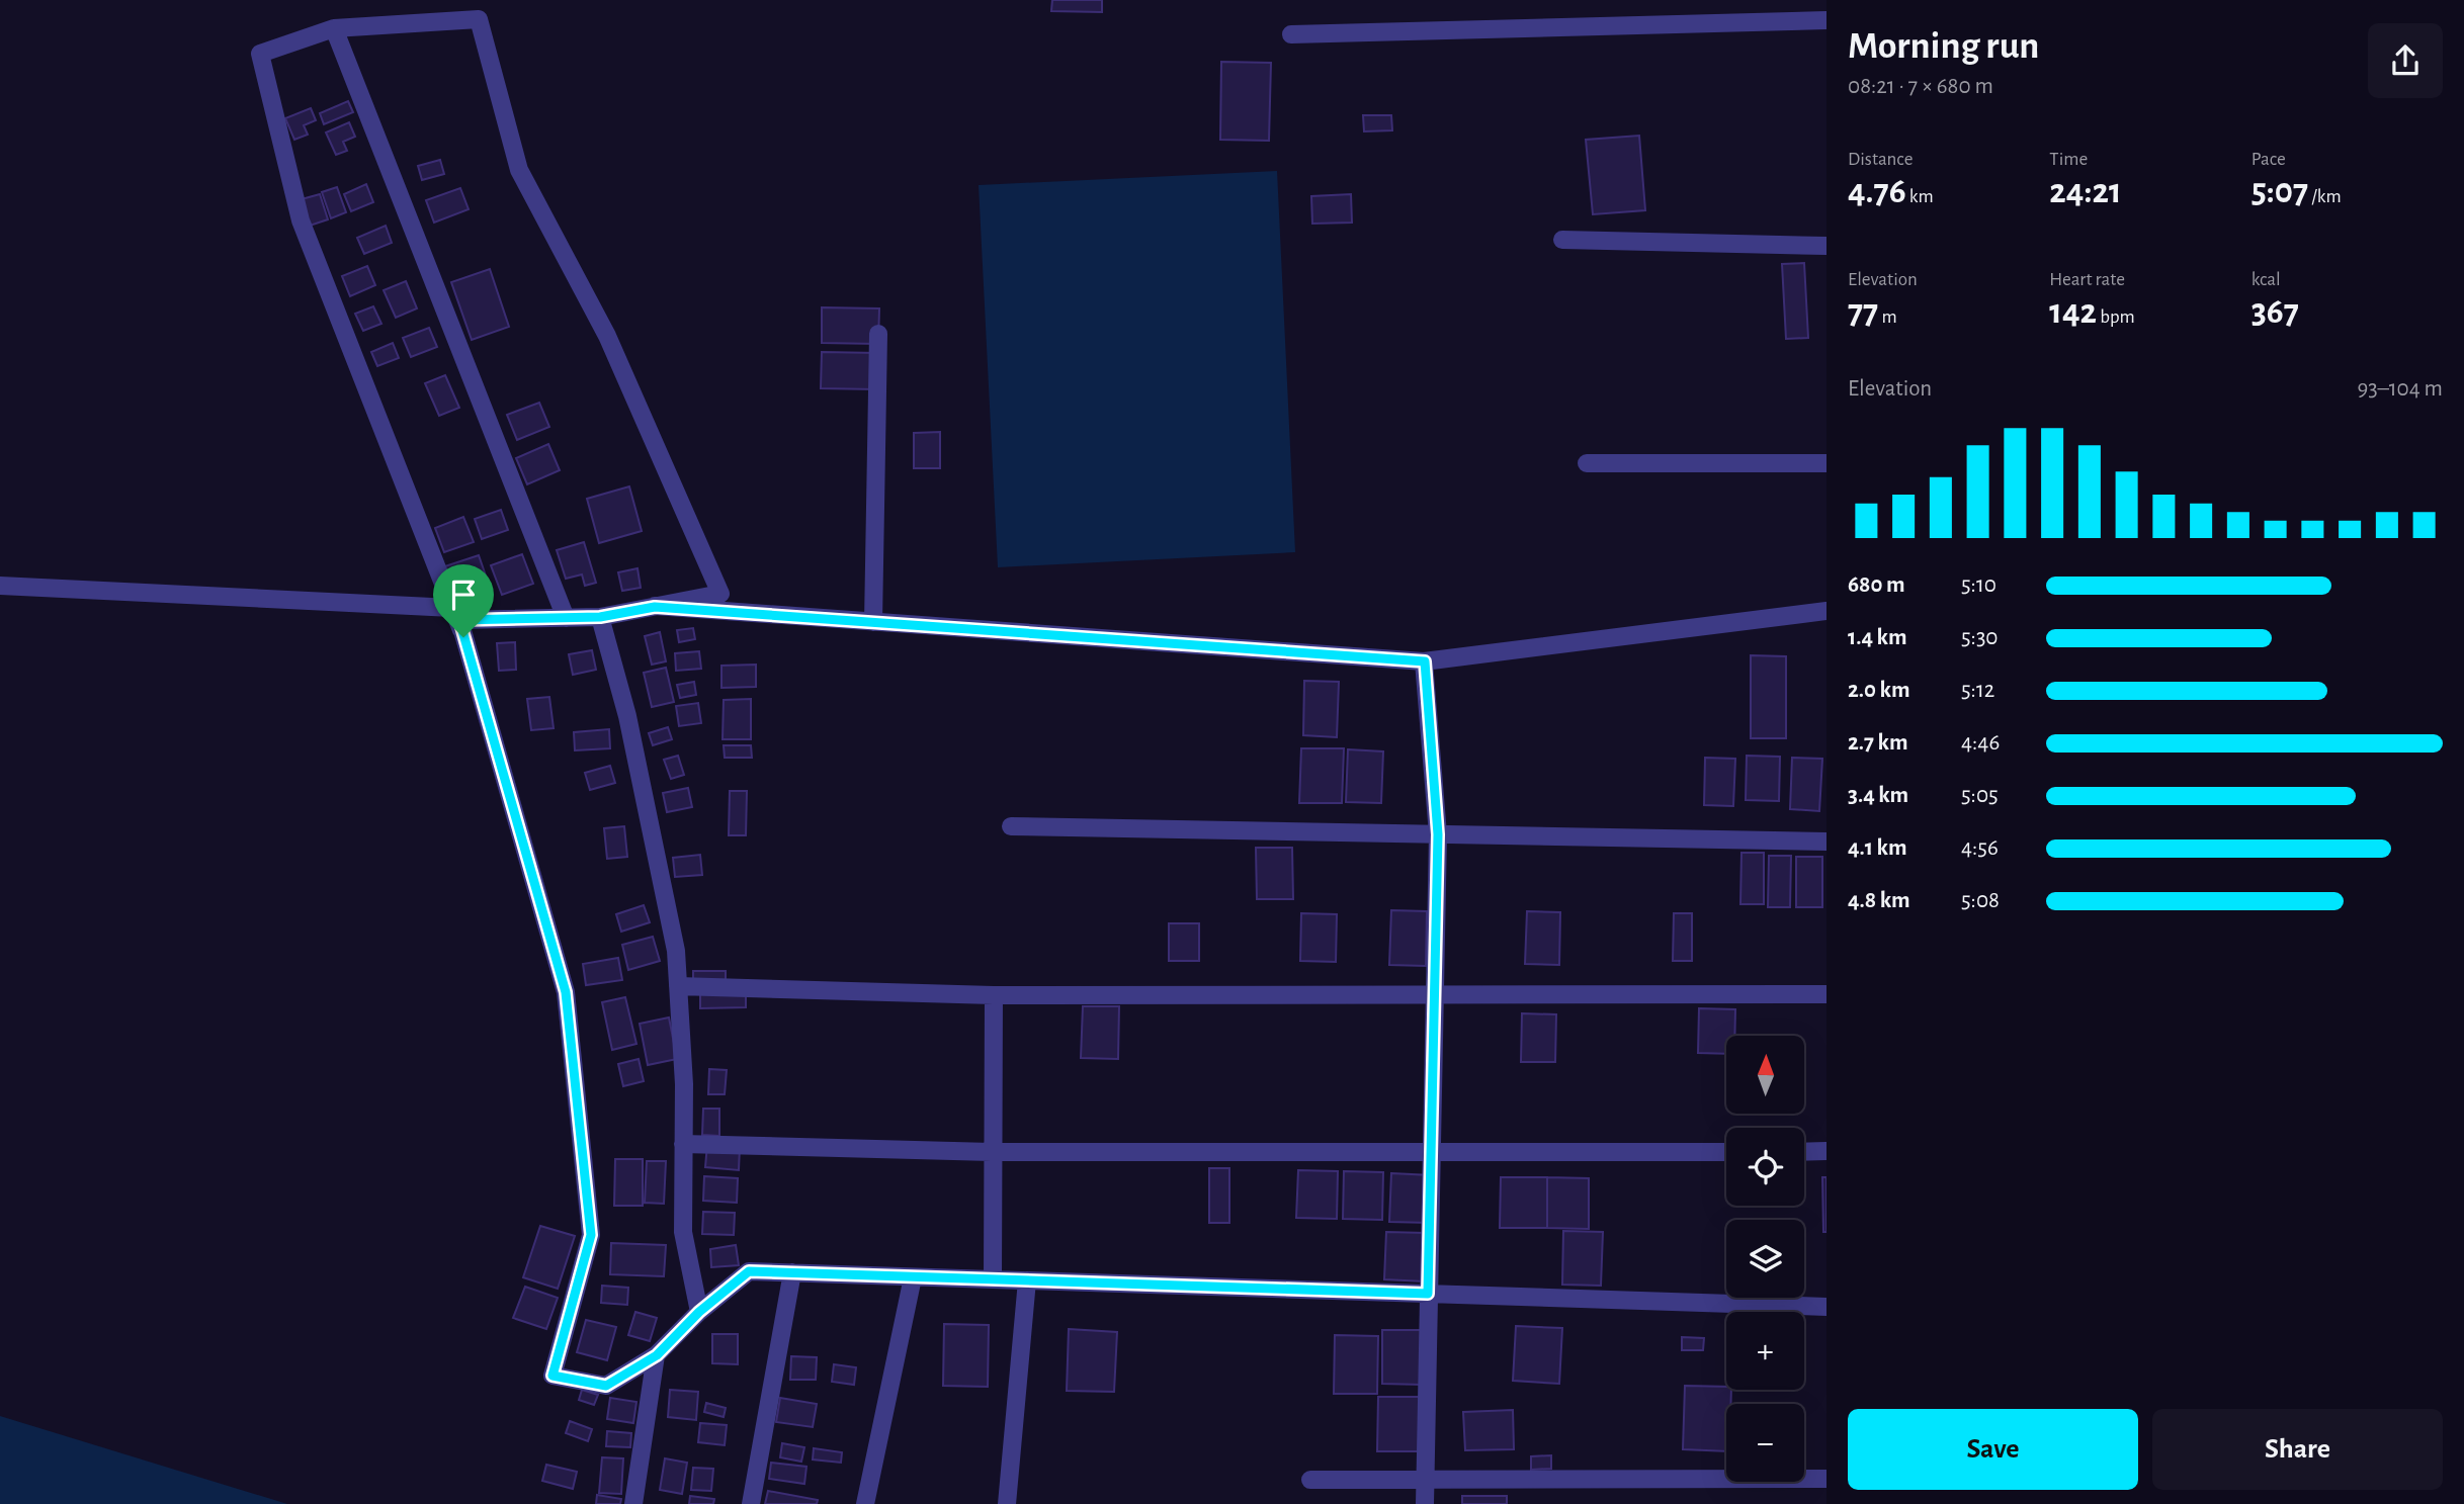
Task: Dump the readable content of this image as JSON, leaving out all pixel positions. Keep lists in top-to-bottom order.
{
  "north": "top",
  "page": {
    "heading": ["Morning run", "08:21 · 7 × 680 m"],
    "stats": [
      ["Distance", "4.76 km"],
      ["Time", "24:21"],
      ["Pace", "5:07 /km"],
      ["Elevation", "77 m"],
      ["Heart rate", "142 bpm"],
      ["kcal", "367"]
    ],
    "chart": ["Elevation", "93–104 m"],
    "list": [
      {
        "name": "680 m",
        "note": "5:10"
      },
      {
        "name": "1.4 km",
        "note": "5:30"
      },
      {
        "name": "2.0 km",
        "note": "5:12"
      },
      {
        "name": "2.7 km",
        "note": "4:46"
      },
      {
        "name": "3.4 km",
        "note": "5:05"
      },
      {
        "name": "4.1 km",
        "note": "4:56"
      },
      {
        "name": "4.8 km",
        "note": "5:08"
      }
    ],
    "map_buttons": ["+", "−"],
    "buttons": ["Save", "Share"]
  }
}
